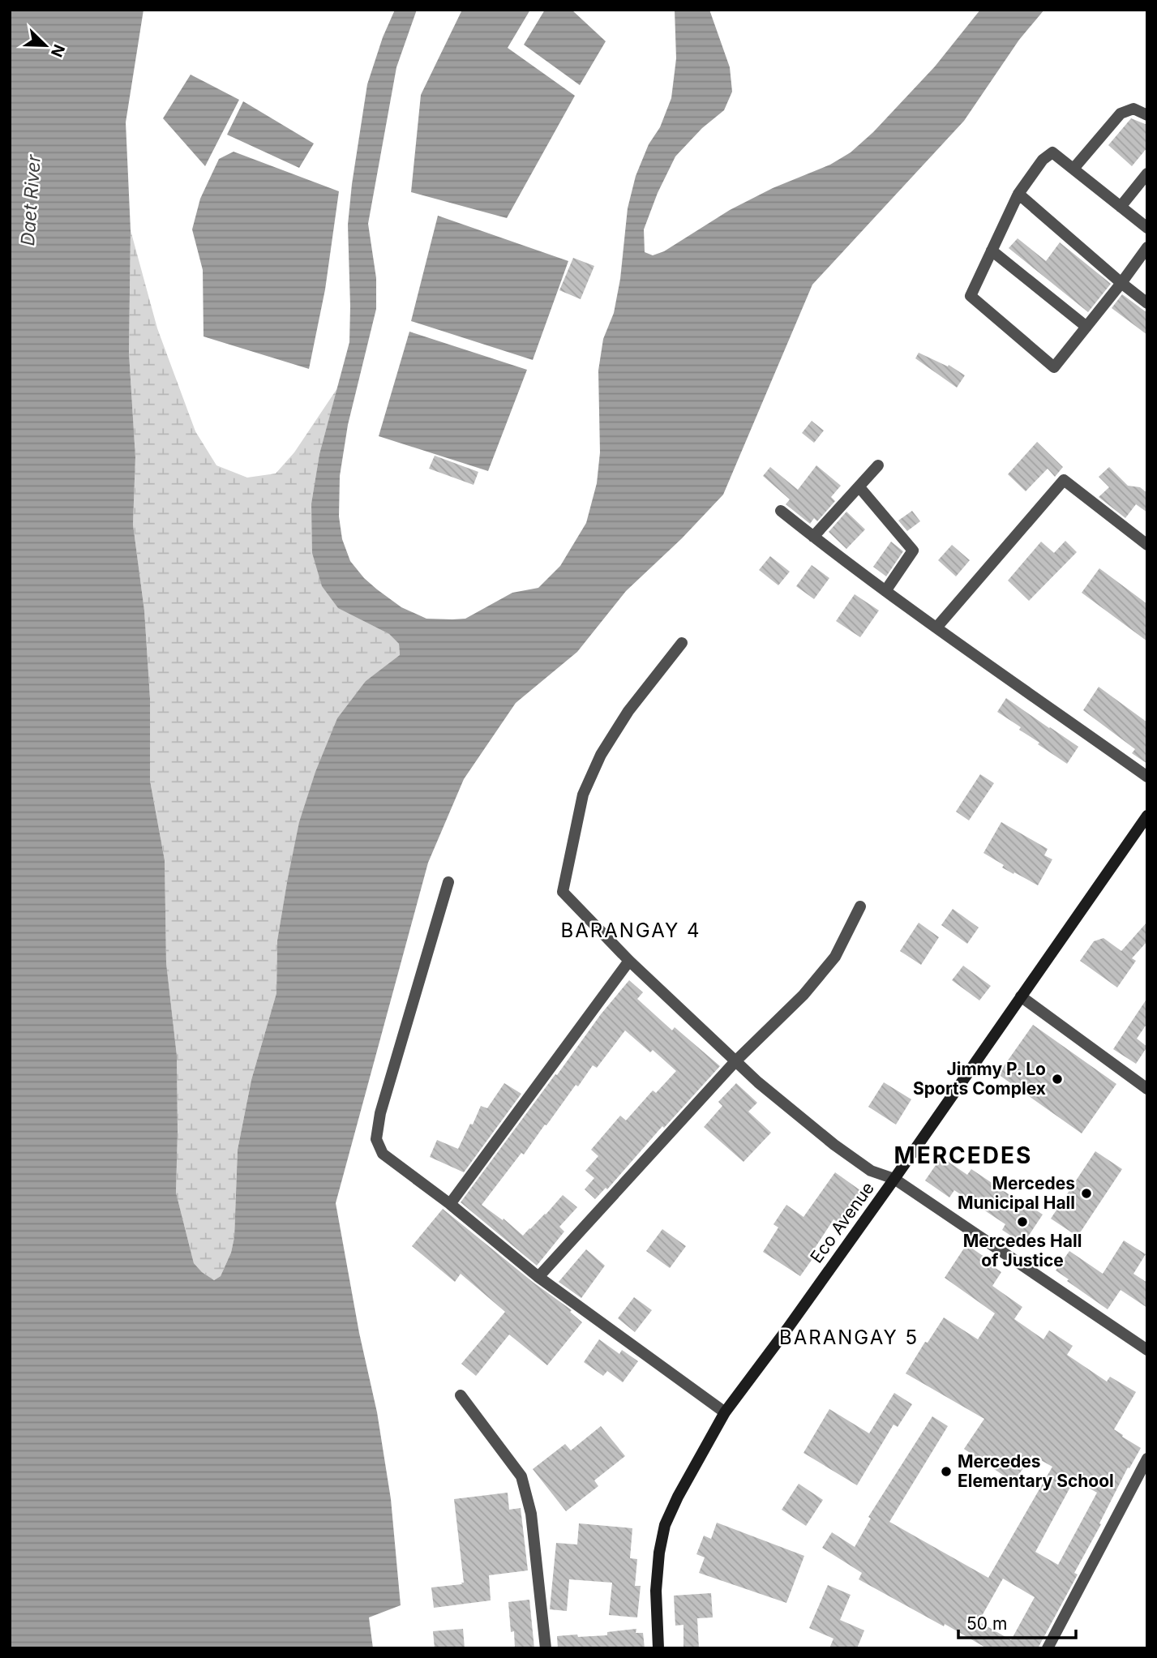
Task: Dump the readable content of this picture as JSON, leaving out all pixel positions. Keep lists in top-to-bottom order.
{
  "streets": {
    "main road": ["Eco Avenue"]
  },
  "districts": ["BARANGAY 4", "MERCEDES", "BARANGAY 5"],
  "water": ["Daet River"],
  "places": [
    "Jimmy P. Lo Sports Complex",
    "Mercedes Municipal Hall",
    "Mercedes Hall of Justice",
    "Mercedes Elementary School"
  ],
  "scale_bar": "50 m",
  "north": "bottom right"
}
